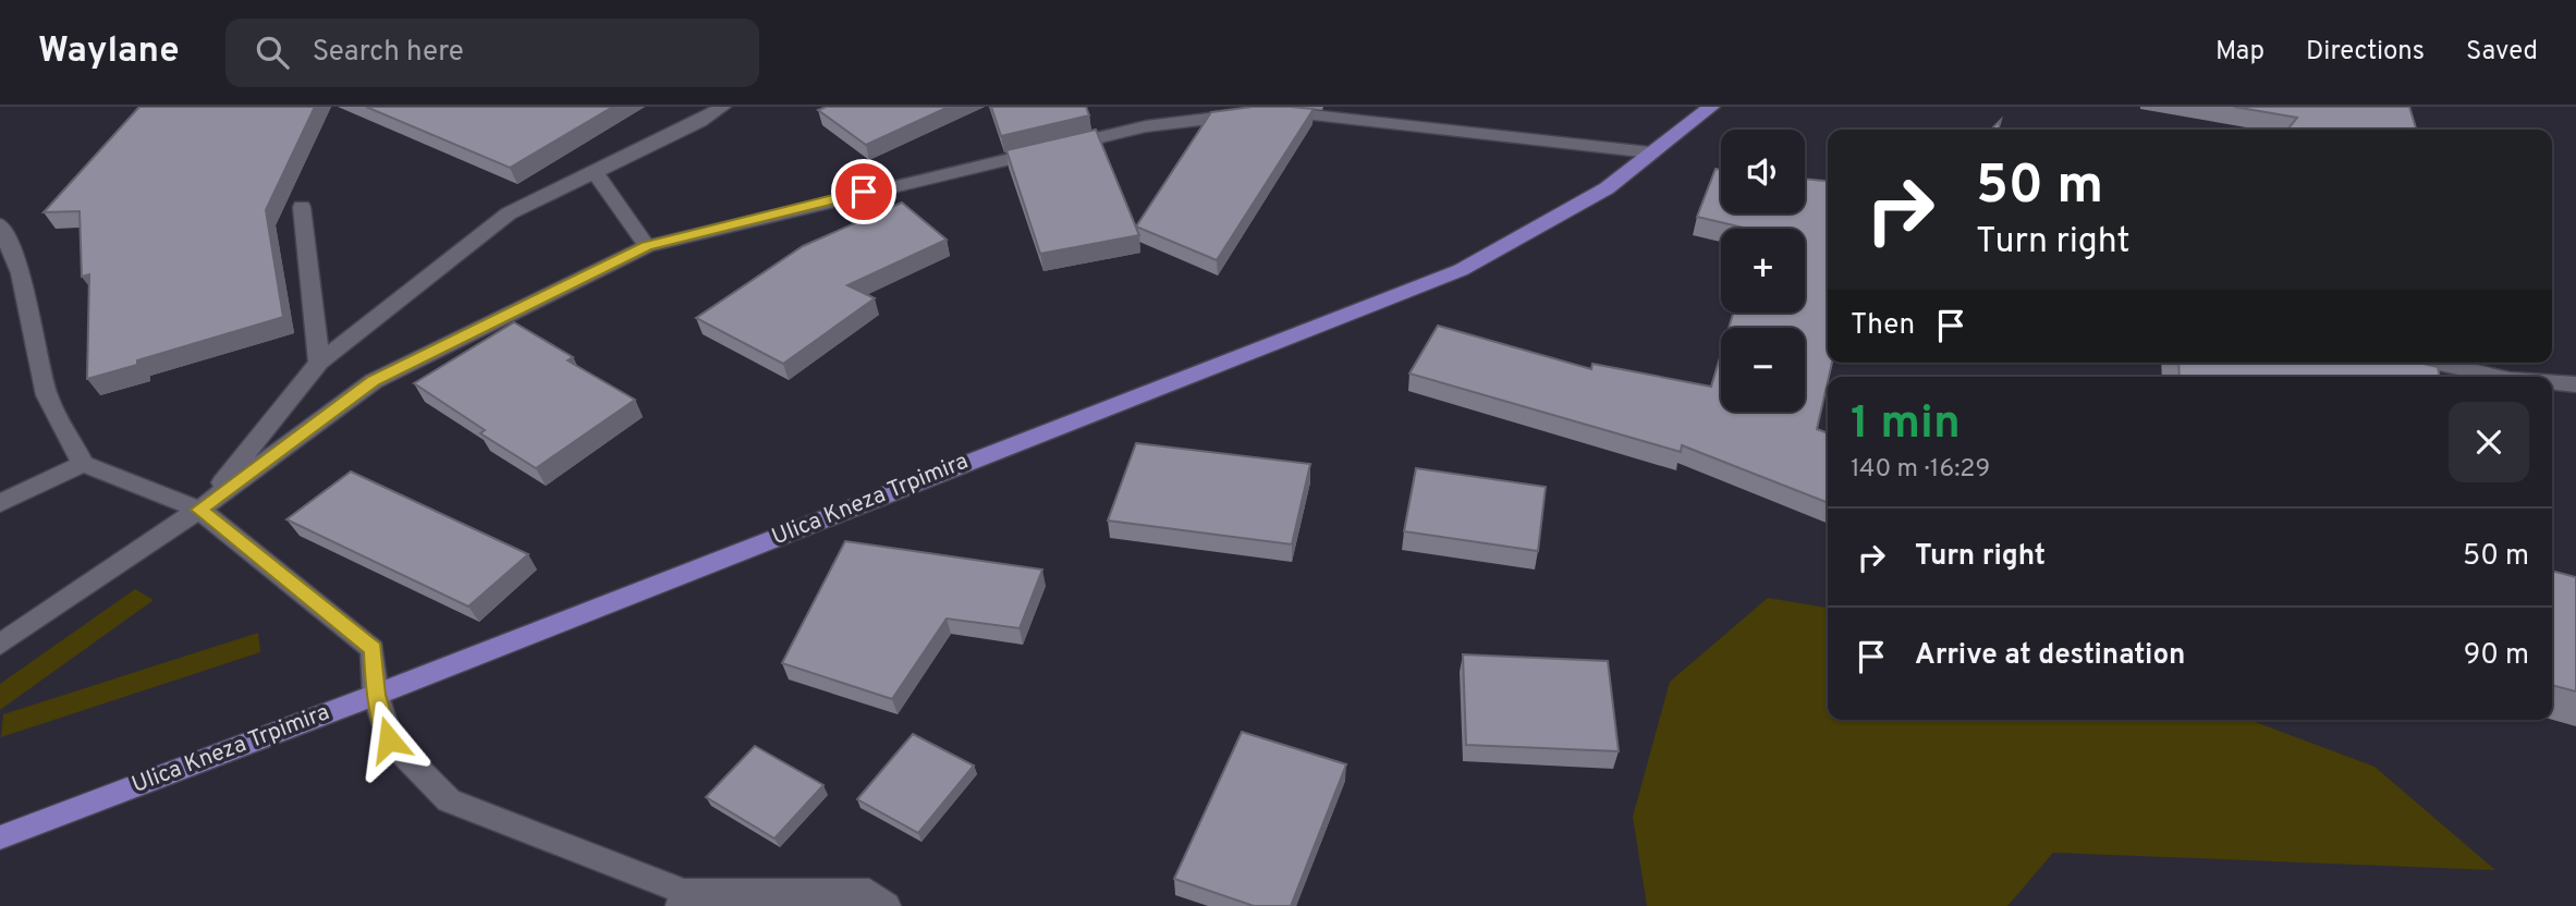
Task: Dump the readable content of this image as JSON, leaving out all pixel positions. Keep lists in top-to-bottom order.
{
  "streets": {
    "main road": ["Ulica Kneza Trpimira"]
  },
  "page": {
    "header": "Waylane",
    "search": "Search here",
    "nav": ["Map", "Directions", "Saved"],
    "map_buttons": ["+", "−"],
    "turn": ["50 m", "Turn right"],
    "then": "Then",
    "heading": ["1 min", "140 m · 16:29"],
    "list": [
      {
        "name": "Turn right",
        "value": "50 m"
      },
      {
        "name": "Arrive at destination",
        "value": "90 m"
      }
    ]
  }
}
